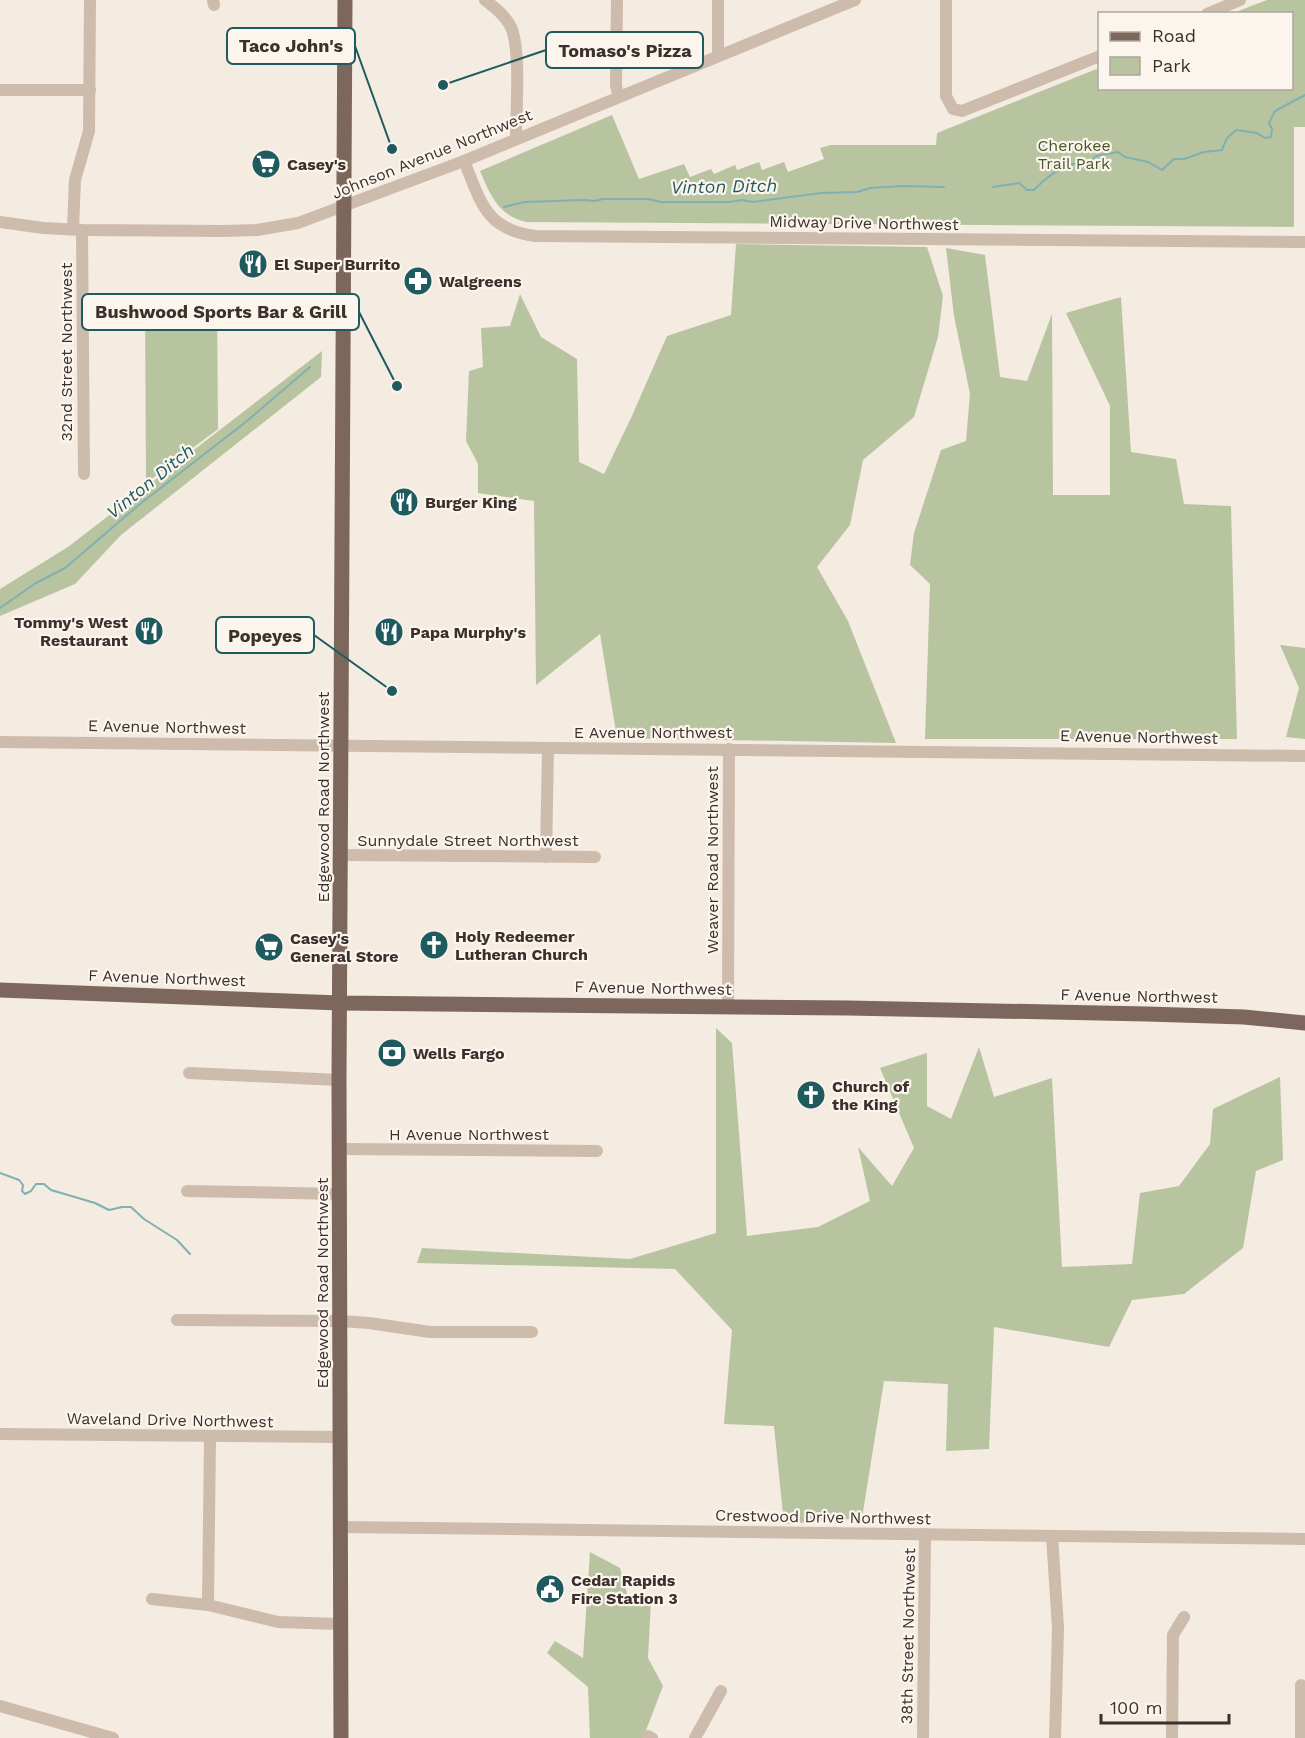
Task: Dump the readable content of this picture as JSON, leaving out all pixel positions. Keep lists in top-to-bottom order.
{
  "streets": {
    "main road": ["Edgewood Road Northwest", "F Avenue Northwest"],
    "street": [
      "Johnson Avenue Northwest",
      "Midway Drive Northwest",
      "32nd Street Northwest",
      "E Avenue Northwest",
      "Sunnydale Street Northwest",
      "Weaver Road Northwest",
      "H Avenue Northwest",
      "Waveland Drive Northwest",
      "Crestwood Drive Northwest",
      "38th Street Northwest"
    ]
  },
  "crossings": [
    ["Johnson Avenue Northwest", "Midway Drive Northwest"],
    ["Johnson Avenue Northwest", "32nd Street Northwest"],
    ["Johnson Avenue Northwest", "Edgewood Road Northwest"],
    ["E Avenue Northwest", "Edgewood Road Northwest"],
    ["E Avenue Northwest", "Weaver Road Northwest"],
    ["Edgewood Road Northwest", "Sunnydale Street Northwest"],
    ["Edgewood Road Northwest", "F Avenue Northwest"],
    ["Edgewood Road Northwest", "H Avenue Northwest"],
    ["Edgewood Road Northwest", "Waveland Drive Northwest"],
    ["Edgewood Road Northwest", "Crestwood Drive Northwest"],
    ["Weaver Road Northwest", "F Avenue Northwest"],
    ["Crestwood Drive Northwest", "38th Street Northwest"]
  ],
  "water": ["Vinton Ditch"],
  "parks": ["Cherokee Trail Park"],
  "places": {
    "other": [
      "Tomaso's Pizza",
      "Taco John's",
      "Bushwood Sports Bar & Grill",
      "Popeyes"
    ],
    "supermarket": ["Casey's", "Casey's General Store"],
    "restaurant": [
      "El Super Burrito",
      "Burger King",
      "Tommy's West Restaurant",
      "Papa Murphy's"
    ],
    "pharmacy": ["Walgreens"],
    "church": ["Holy Redeemer Lutheran Church", "Church of the King"],
    "bank": ["Wells Fargo"],
    "public building": ["Cedar Rapids Fire Station 3"]
  },
  "legend": ["Road", "Park"],
  "scale_bar": "100 m"
}
